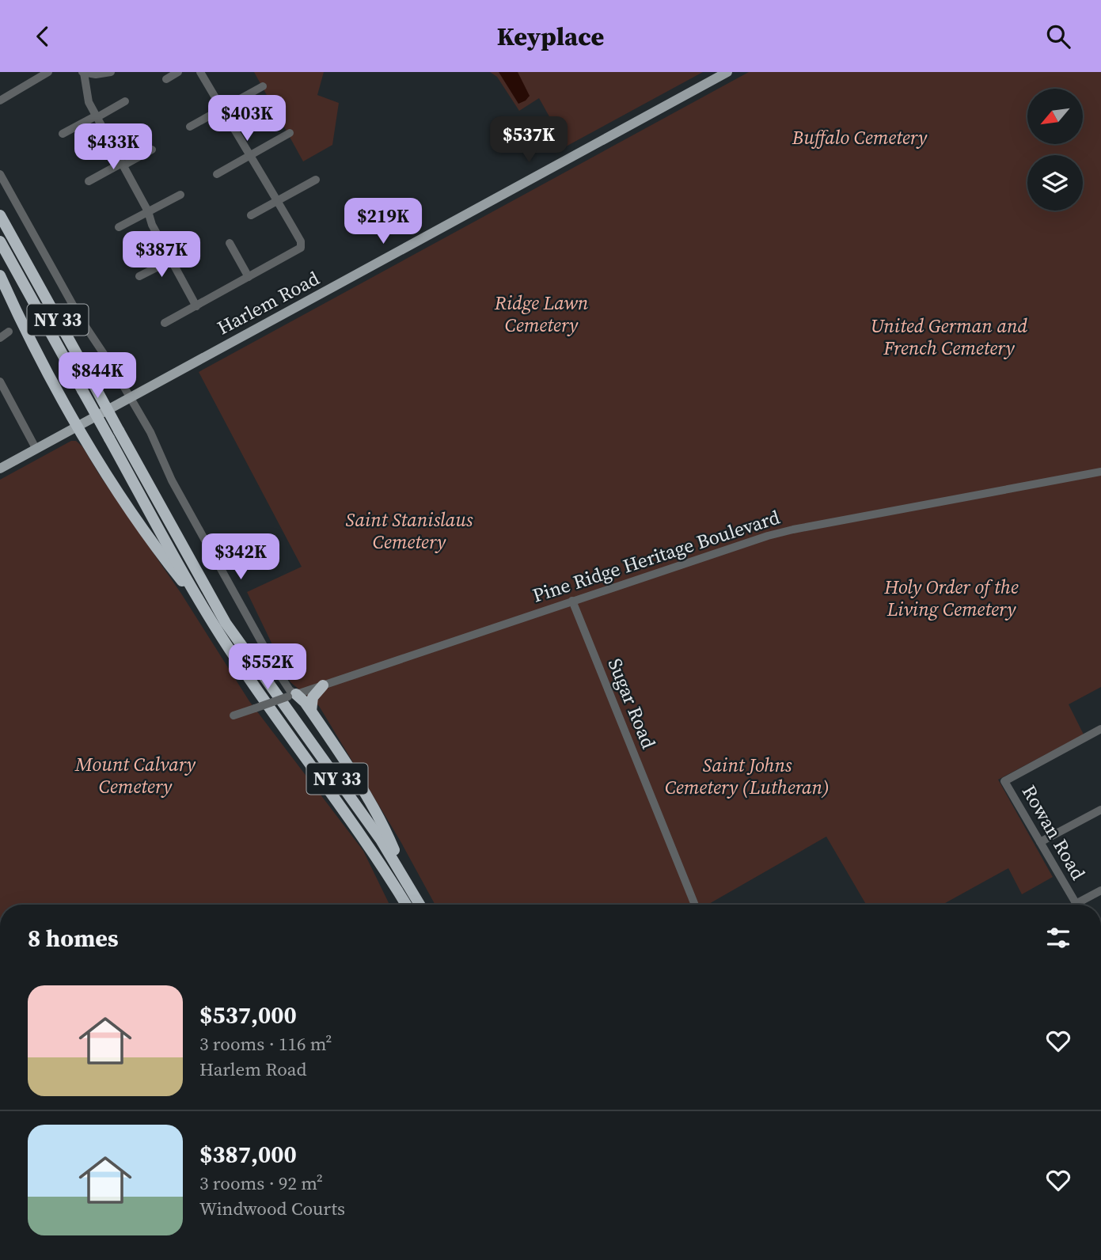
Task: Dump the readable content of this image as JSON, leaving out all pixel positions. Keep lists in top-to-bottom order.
{
  "streets": {
    "highway": ["NY 33"],
    "main road": ["Harlem Road"],
    "street": ["Pine Ridge Heritage Boulevard", "Sugar Road", "Rowan Road"]
  },
  "crossings": [
    ["Pine Ridge Heritage Boulevard", "Sugar Road"]
  ],
  "parks": [
    "Buffalo Cemetery",
    "Ridge Lawn Cemetery",
    "United German and French Cemetery",
    "Saint Stanislaus Cemetery",
    "Holy Order of the Living Cemetery",
    "Mount Calvary Cemetery",
    "Saint Johns Cemetery (Lutheran)"
  ],
  "north": "bottom left",
  "page": {
    "header": "Keyplace",
    "price": [
      "$403K",
      "$537K",
      "$433K",
      "$219K",
      "$387K",
      "$844K",
      "$342K",
      "$552K"
    ],
    "heading": "8 homes",
    "list": [
      {
        "name": "$537,000",
        "note": "3 rooms · 116 m² · Harlem Road"
      },
      {
        "name": "$387,000",
        "note": "3 rooms · 92 m² · Windwood Courts"
      }
    ]
  }
}
